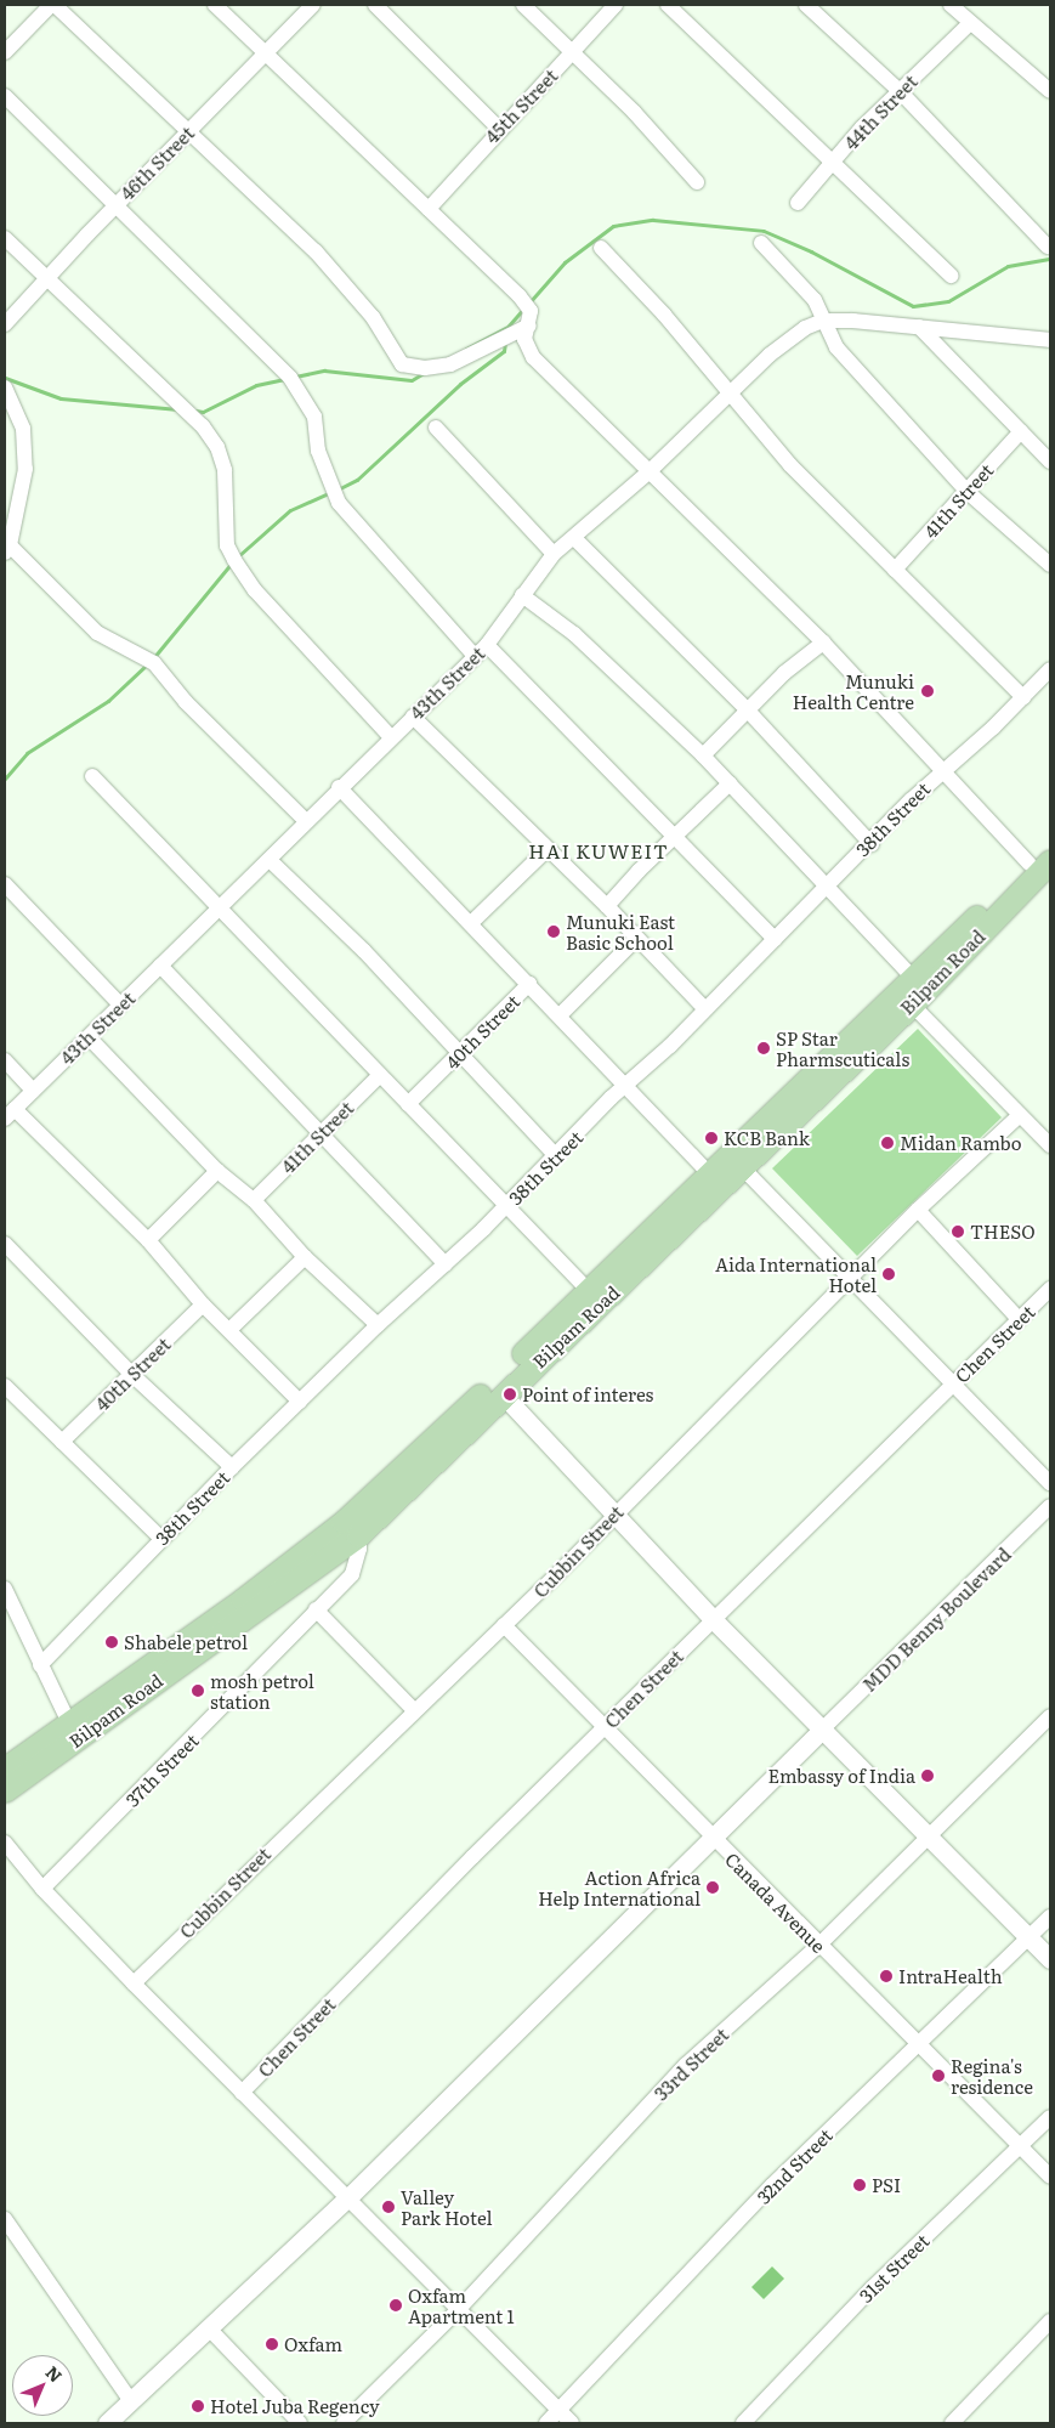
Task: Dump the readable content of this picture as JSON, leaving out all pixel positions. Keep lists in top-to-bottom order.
{
  "streets": {
    "main road": ["Bilpam Road"],
    "street": [
      "45th Street",
      "44th Street",
      "46th Street",
      "41th Street",
      "43th Street",
      "38th Street",
      "40th Street",
      "Chen Street",
      "Cubbin Street",
      "MDD Benny Boulevard",
      "37th Street",
      "Canada Avenue",
      "33rd Street",
      "32nd Street",
      "31st Street"
    ]
  },
  "crossings": [
    ["Bilpam Road", "37th Street"],
    ["Chen Street", "Canada Avenue"],
    ["Cubbin Street", "Canada Avenue"],
    ["Canada Avenue", "33rd Street"],
    ["Canada Avenue", "32nd Street"],
    ["Canada Avenue", "31st Street"]
  ],
  "districts": ["HAI KUWEIT"],
  "places": [
    "Munuki Health Centre",
    "Munuki East Basic School",
    "SP Star Pharmscuticals",
    "KCB Bank",
    "Midan Rambo",
    "THESO",
    "Aida International Hotel",
    "Point of interes",
    "Shabele petrol",
    "mosh petrol station",
    "Embassy of India",
    "Action Africa Help International",
    "IntraHealth",
    "Regina's residence",
    "PSI",
    "Valley Park Hotel",
    "Oxfam Apartment 1",
    "Oxfam",
    "Hotel Juba Regency"
  ],
  "north": "top right"
}
